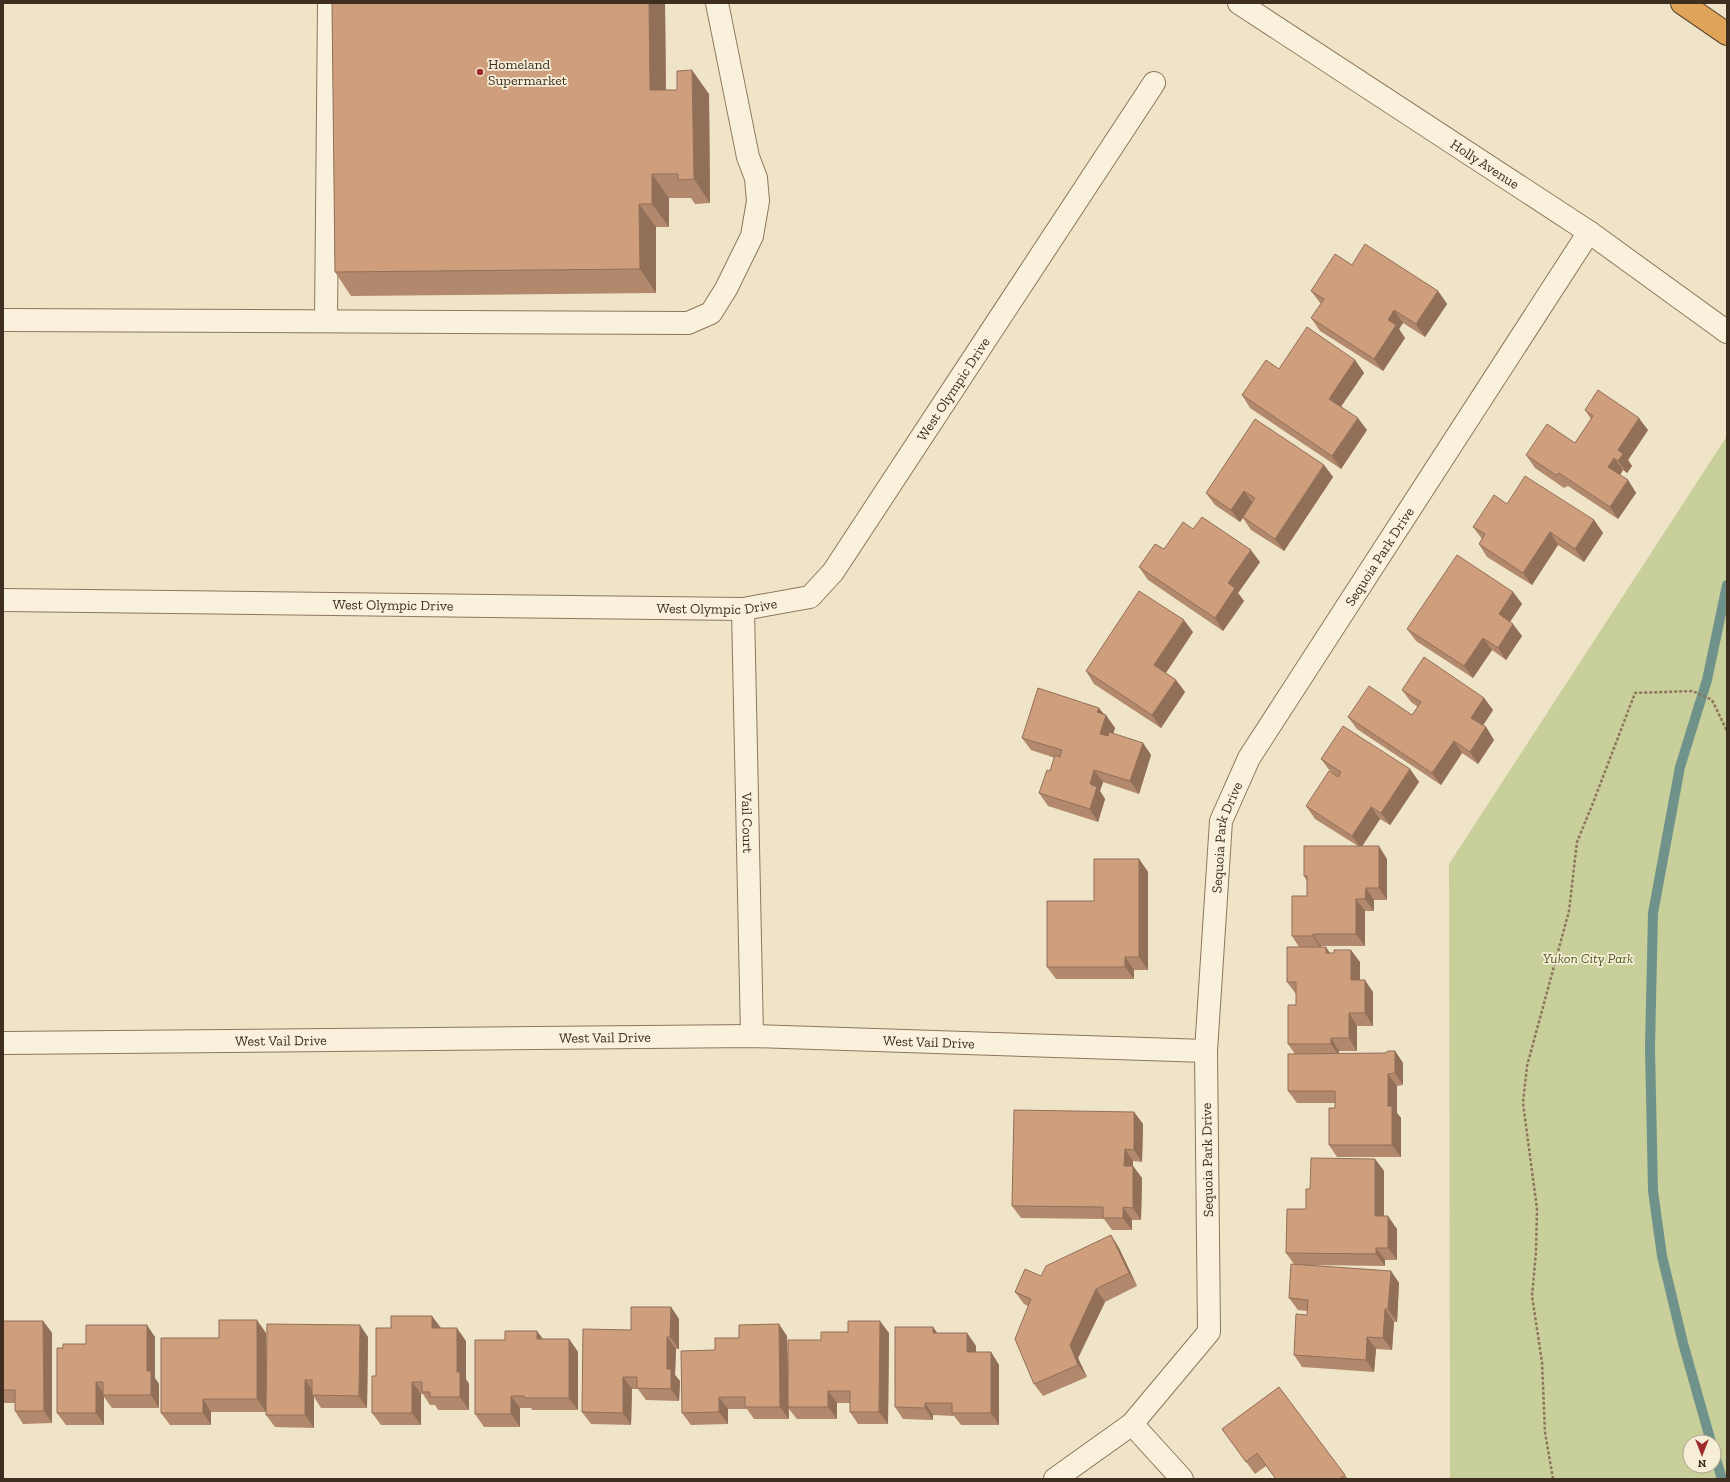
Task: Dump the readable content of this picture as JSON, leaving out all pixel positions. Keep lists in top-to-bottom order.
{
  "streets": {
    "street": [
      "Holly Avenue",
      "West Olympic Drive",
      "Sequoia Park Drive",
      "Vail Court",
      "West Vail Drive"
    ]
  },
  "crossings": [
    ["Holly Avenue", "Sequoia Park Drive"],
    ["West Olympic Drive", "Vail Court"],
    ["Sequoia Park Drive", "West Vail Drive"],
    ["Vail Court", "West Vail Drive"]
  ],
  "parks": ["Yukon City Park"],
  "places": ["Homeland Supermarket"],
  "north": "bottom"
}
